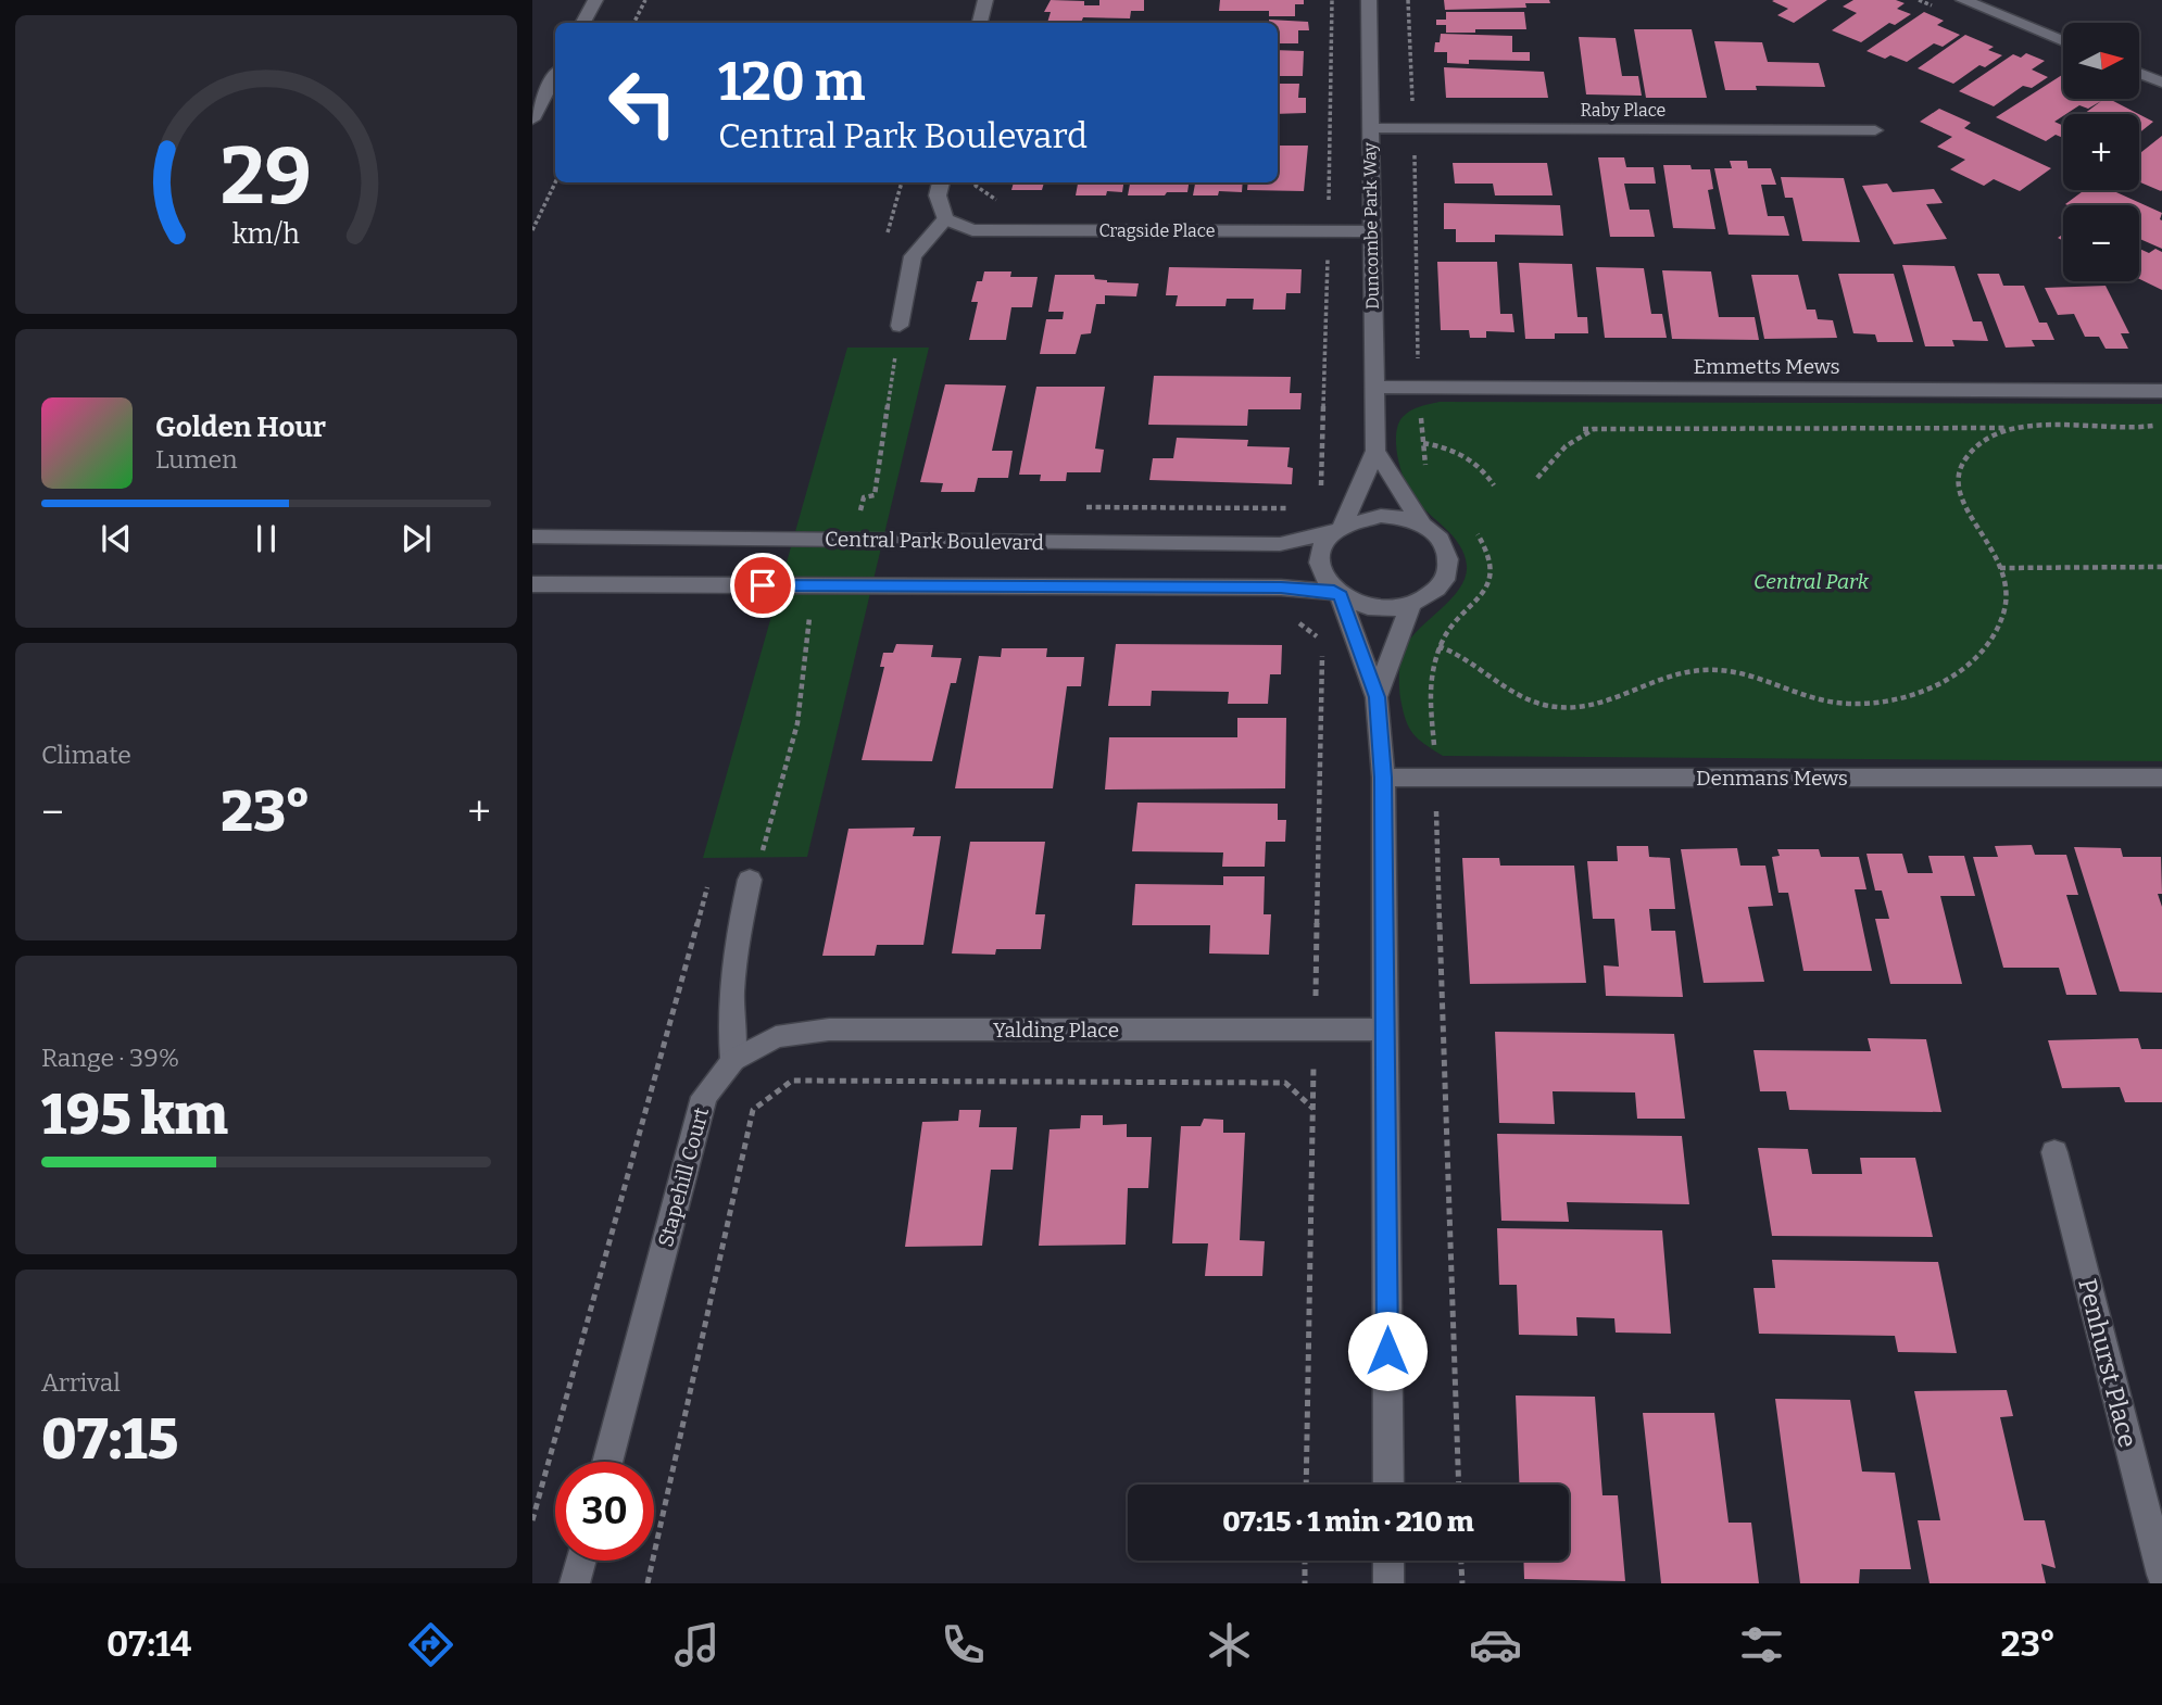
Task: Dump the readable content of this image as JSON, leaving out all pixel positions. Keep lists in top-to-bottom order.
{
  "streets": {
    "street": [
      "Raby Place",
      "Duncombe Park Way",
      "Cragside Place",
      "Emmetts Mews",
      "Central Park Boulevard",
      "Denmans Mews",
      "Yalding Place",
      "Stapehill Court",
      "Penhurst Place"
    ]
  },
  "crossings": [
    ["Raby Place", "Duncombe Park Way"],
    ["Duncombe Park Way", "Cragside Place"],
    ["Duncombe Park Way", "Emmetts Mews"],
    ["Duncombe Park Way", "Central Park Boulevard"],
    ["Yalding Place", "Stapehill Court"]
  ],
  "parks": ["Central Park"],
  "north": "right",
  "page": {
    "map_buttons": ["+", "−"],
    "turn": ["120 m", "Central Park Boulevard"],
    "song": ["Golden Hour", "Lumen"],
    "tile": [
      "Climate",
      ["Range · 39%", "195 km"],
      ["Arrival", "07:15"]
    ],
    "heat": ["−", "23°", "+"],
    "limit": "30",
    "trip": "07:15 · 1 min · 210 m",
    "tabs": ["07:14", "23°"],
    "gauge": ["29", "km/h"]
  }
}
